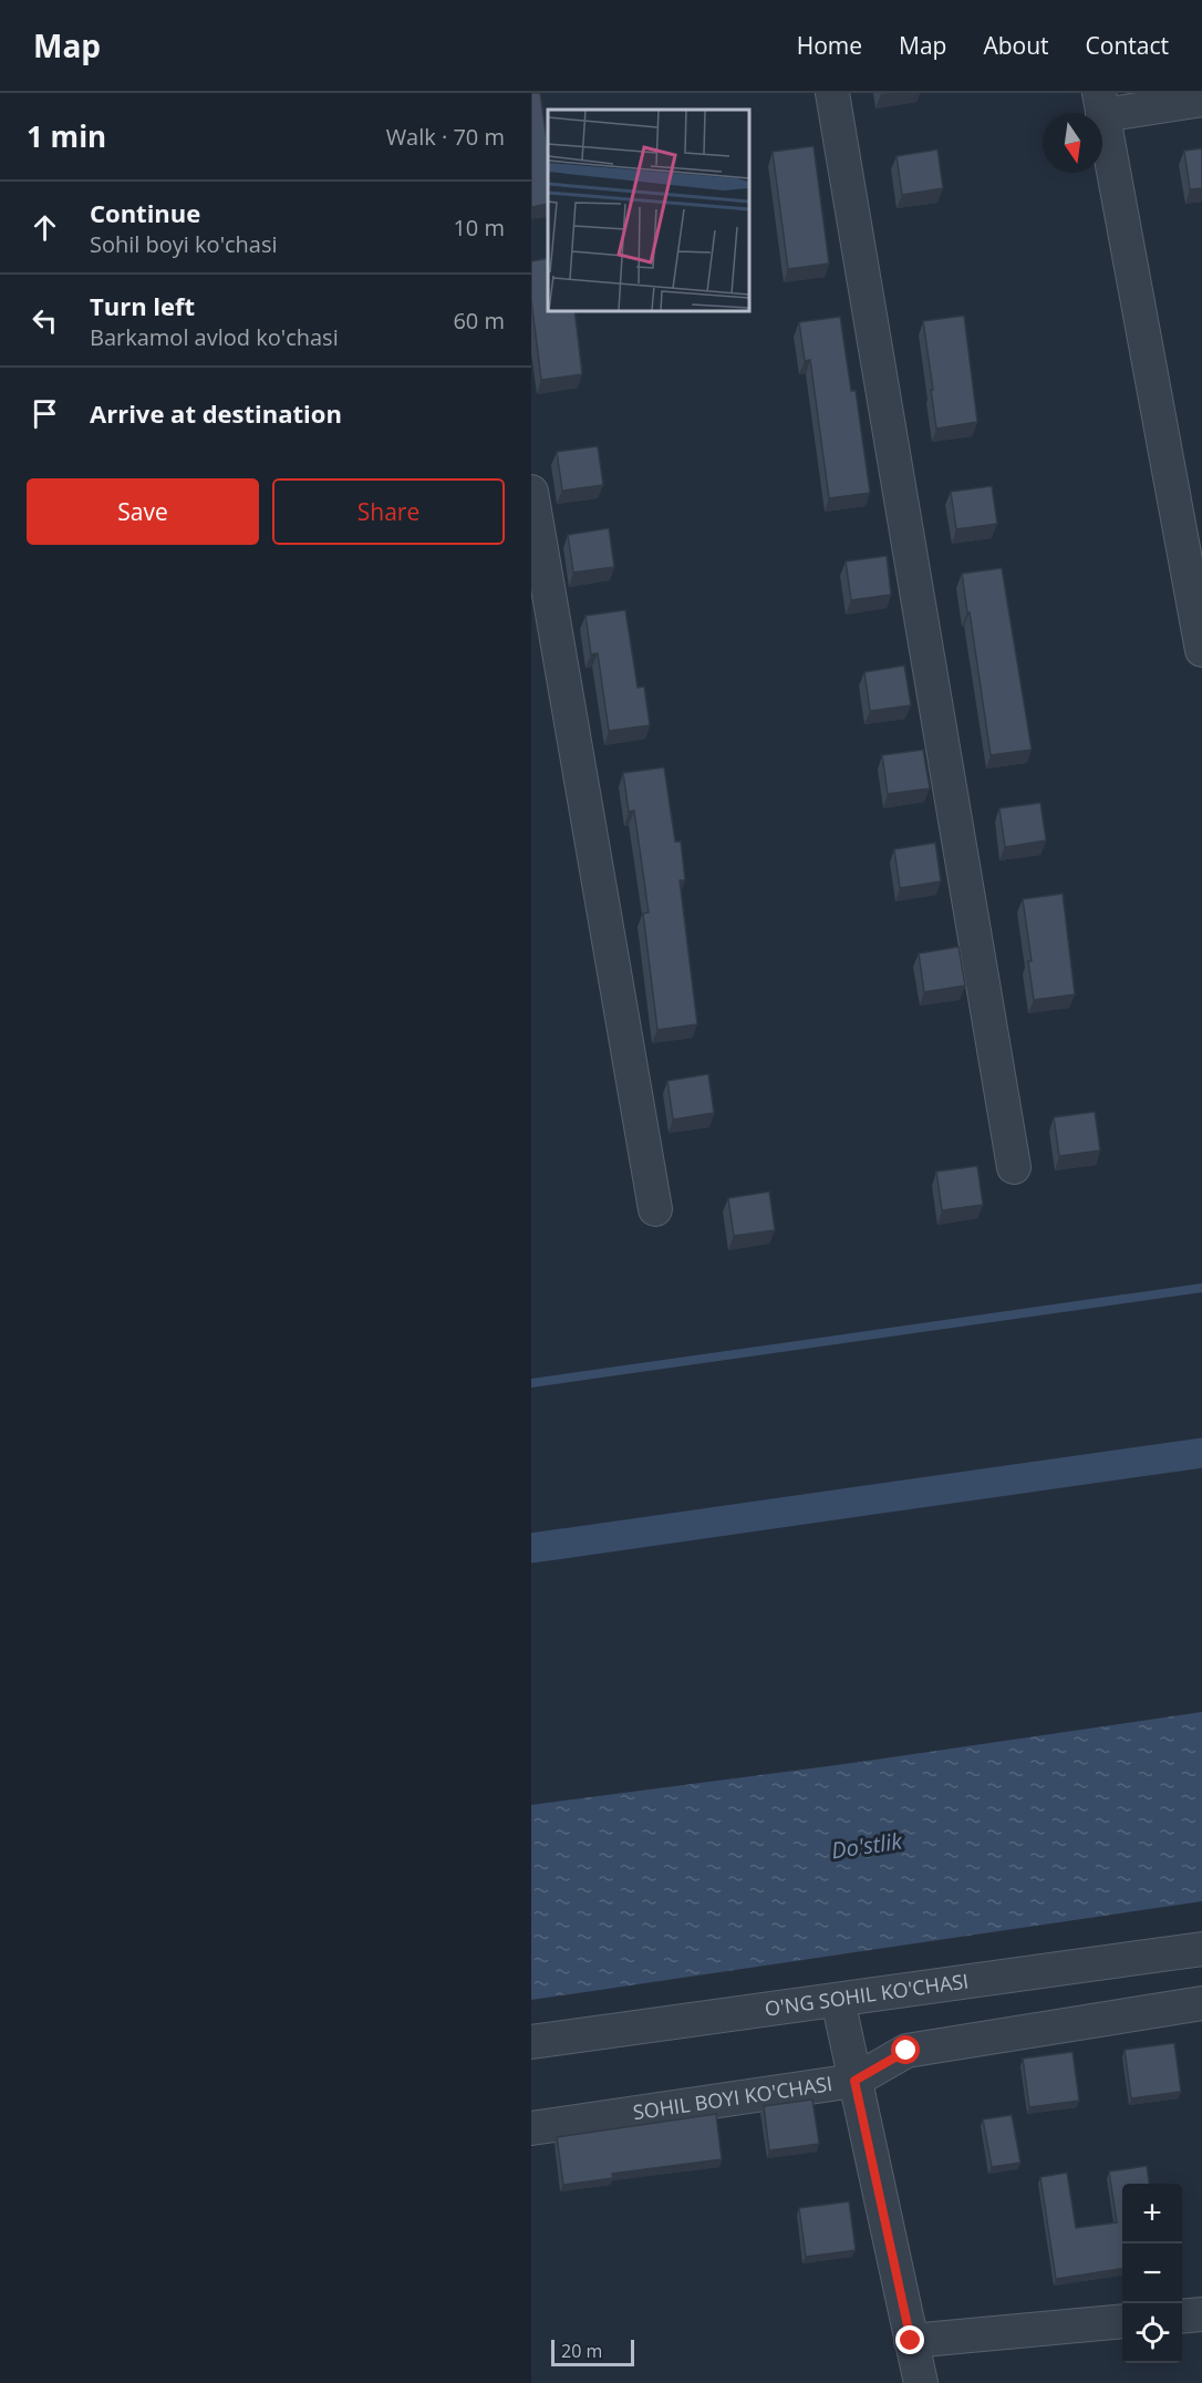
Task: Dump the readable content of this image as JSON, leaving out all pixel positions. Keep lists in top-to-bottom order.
{
  "streets": {
    "street": ["O'NG SOHIL KO'CHASI", "SOHIL BOYI KO'CHASI"]
  },
  "water": ["Do'stlik"],
  "scale_bar": "20 m",
  "north": "bottom",
  "page": {
    "header": "Map",
    "nav": [
      "Home",
      "Map",
      "About",
      "Contact"
    ],
    "heading": ["1 min", "Walk · 70 m"],
    "list": [
      ["Continue", "Sohil boyi ko'chasi", "10 m"],
      ["Turn left", "Barkamol avlod ko'chasi", "60 m"],
      "Arrive at destination"
    ],
    "buttons": ["Save", "Share"],
    "map_buttons": ["+", "−"],
    "scale": "20 m"
  }
}
